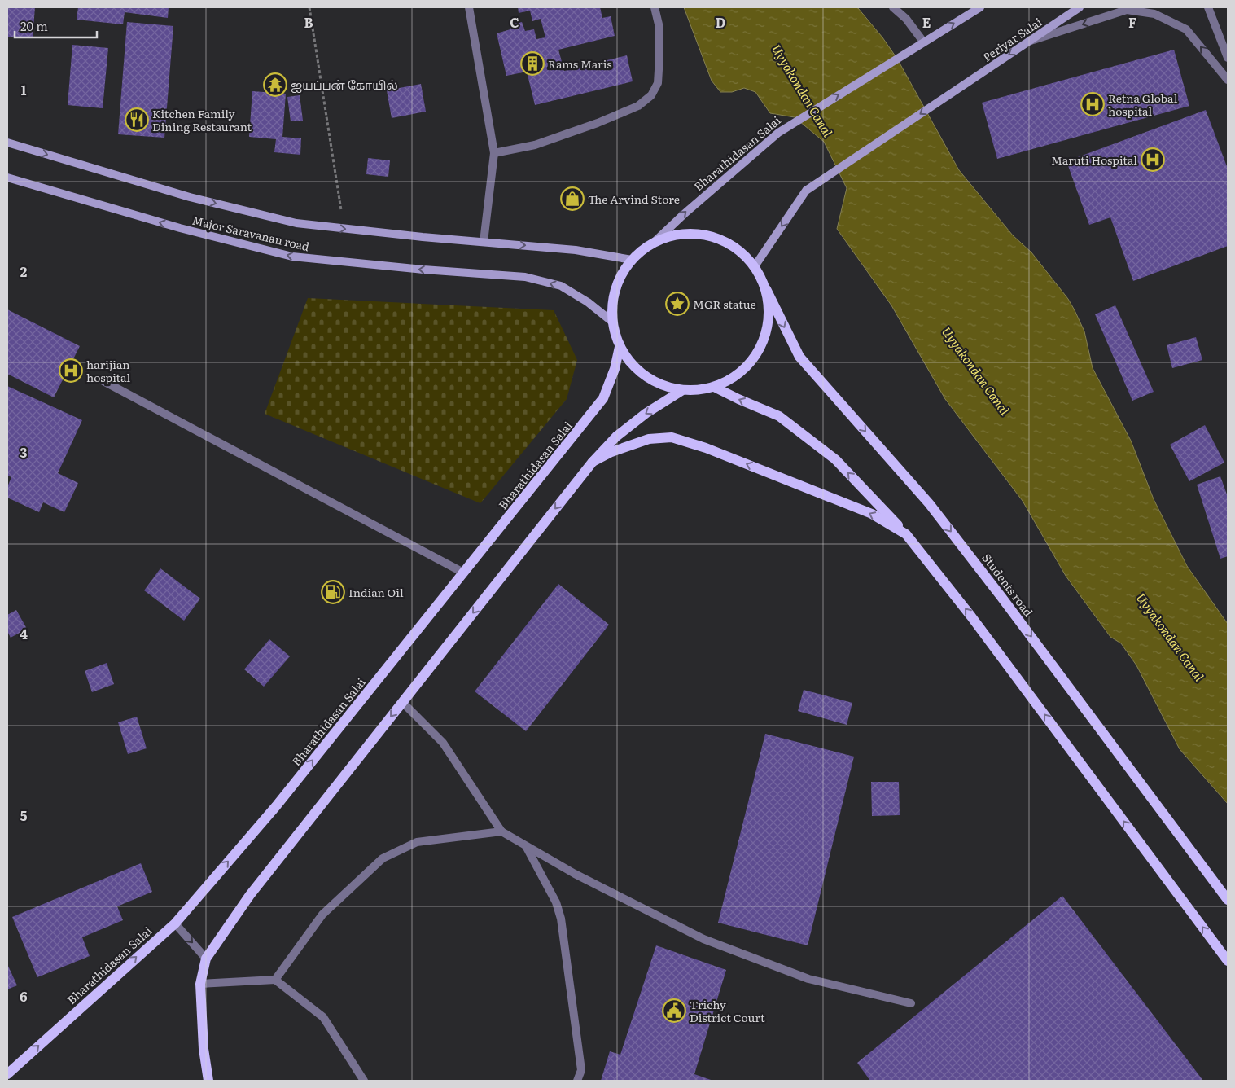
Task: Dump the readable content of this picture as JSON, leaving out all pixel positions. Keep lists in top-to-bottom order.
{
  "streets": {
    "main road": [
      "Periyar Salai",
      "Bharathidasan Salai",
      "Major Saravanan road",
      "Students road"
    ]
  },
  "crossings": [
    ["Periyar Salai", "Students road"],
    ["Bharathidasan Salai", "Students road"],
    ["Major Saravanan road", "Students road"]
  ],
  "one_way": ["Periyar Salai"],
  "water": ["Uyyakondan Canal"],
  "places": {
    "building": ["Rams Maris"],
    "temple": ["ஐயப்பன் கோயில்"],
    "hospital": ["Retna Global hospital", "Maruti Hospital", "harijian hospital"],
    "restaurant": ["Kitchen Family Dining Restaurant"],
    "shop": ["The Arvind Store"],
    "place": ["MGR statue"],
    "fuel station": ["Indian Oil"],
    "public building": ["Trichy District Court"]
  },
  "scale_bar": "20 m",
  "grid": {
    "columns": [
      "B",
      "C",
      "D",
      "E",
      "F"
    ],
    "rows": [
      "1",
      "2",
      "3",
      "4",
      "5",
      "6"
    ]
  }
}
